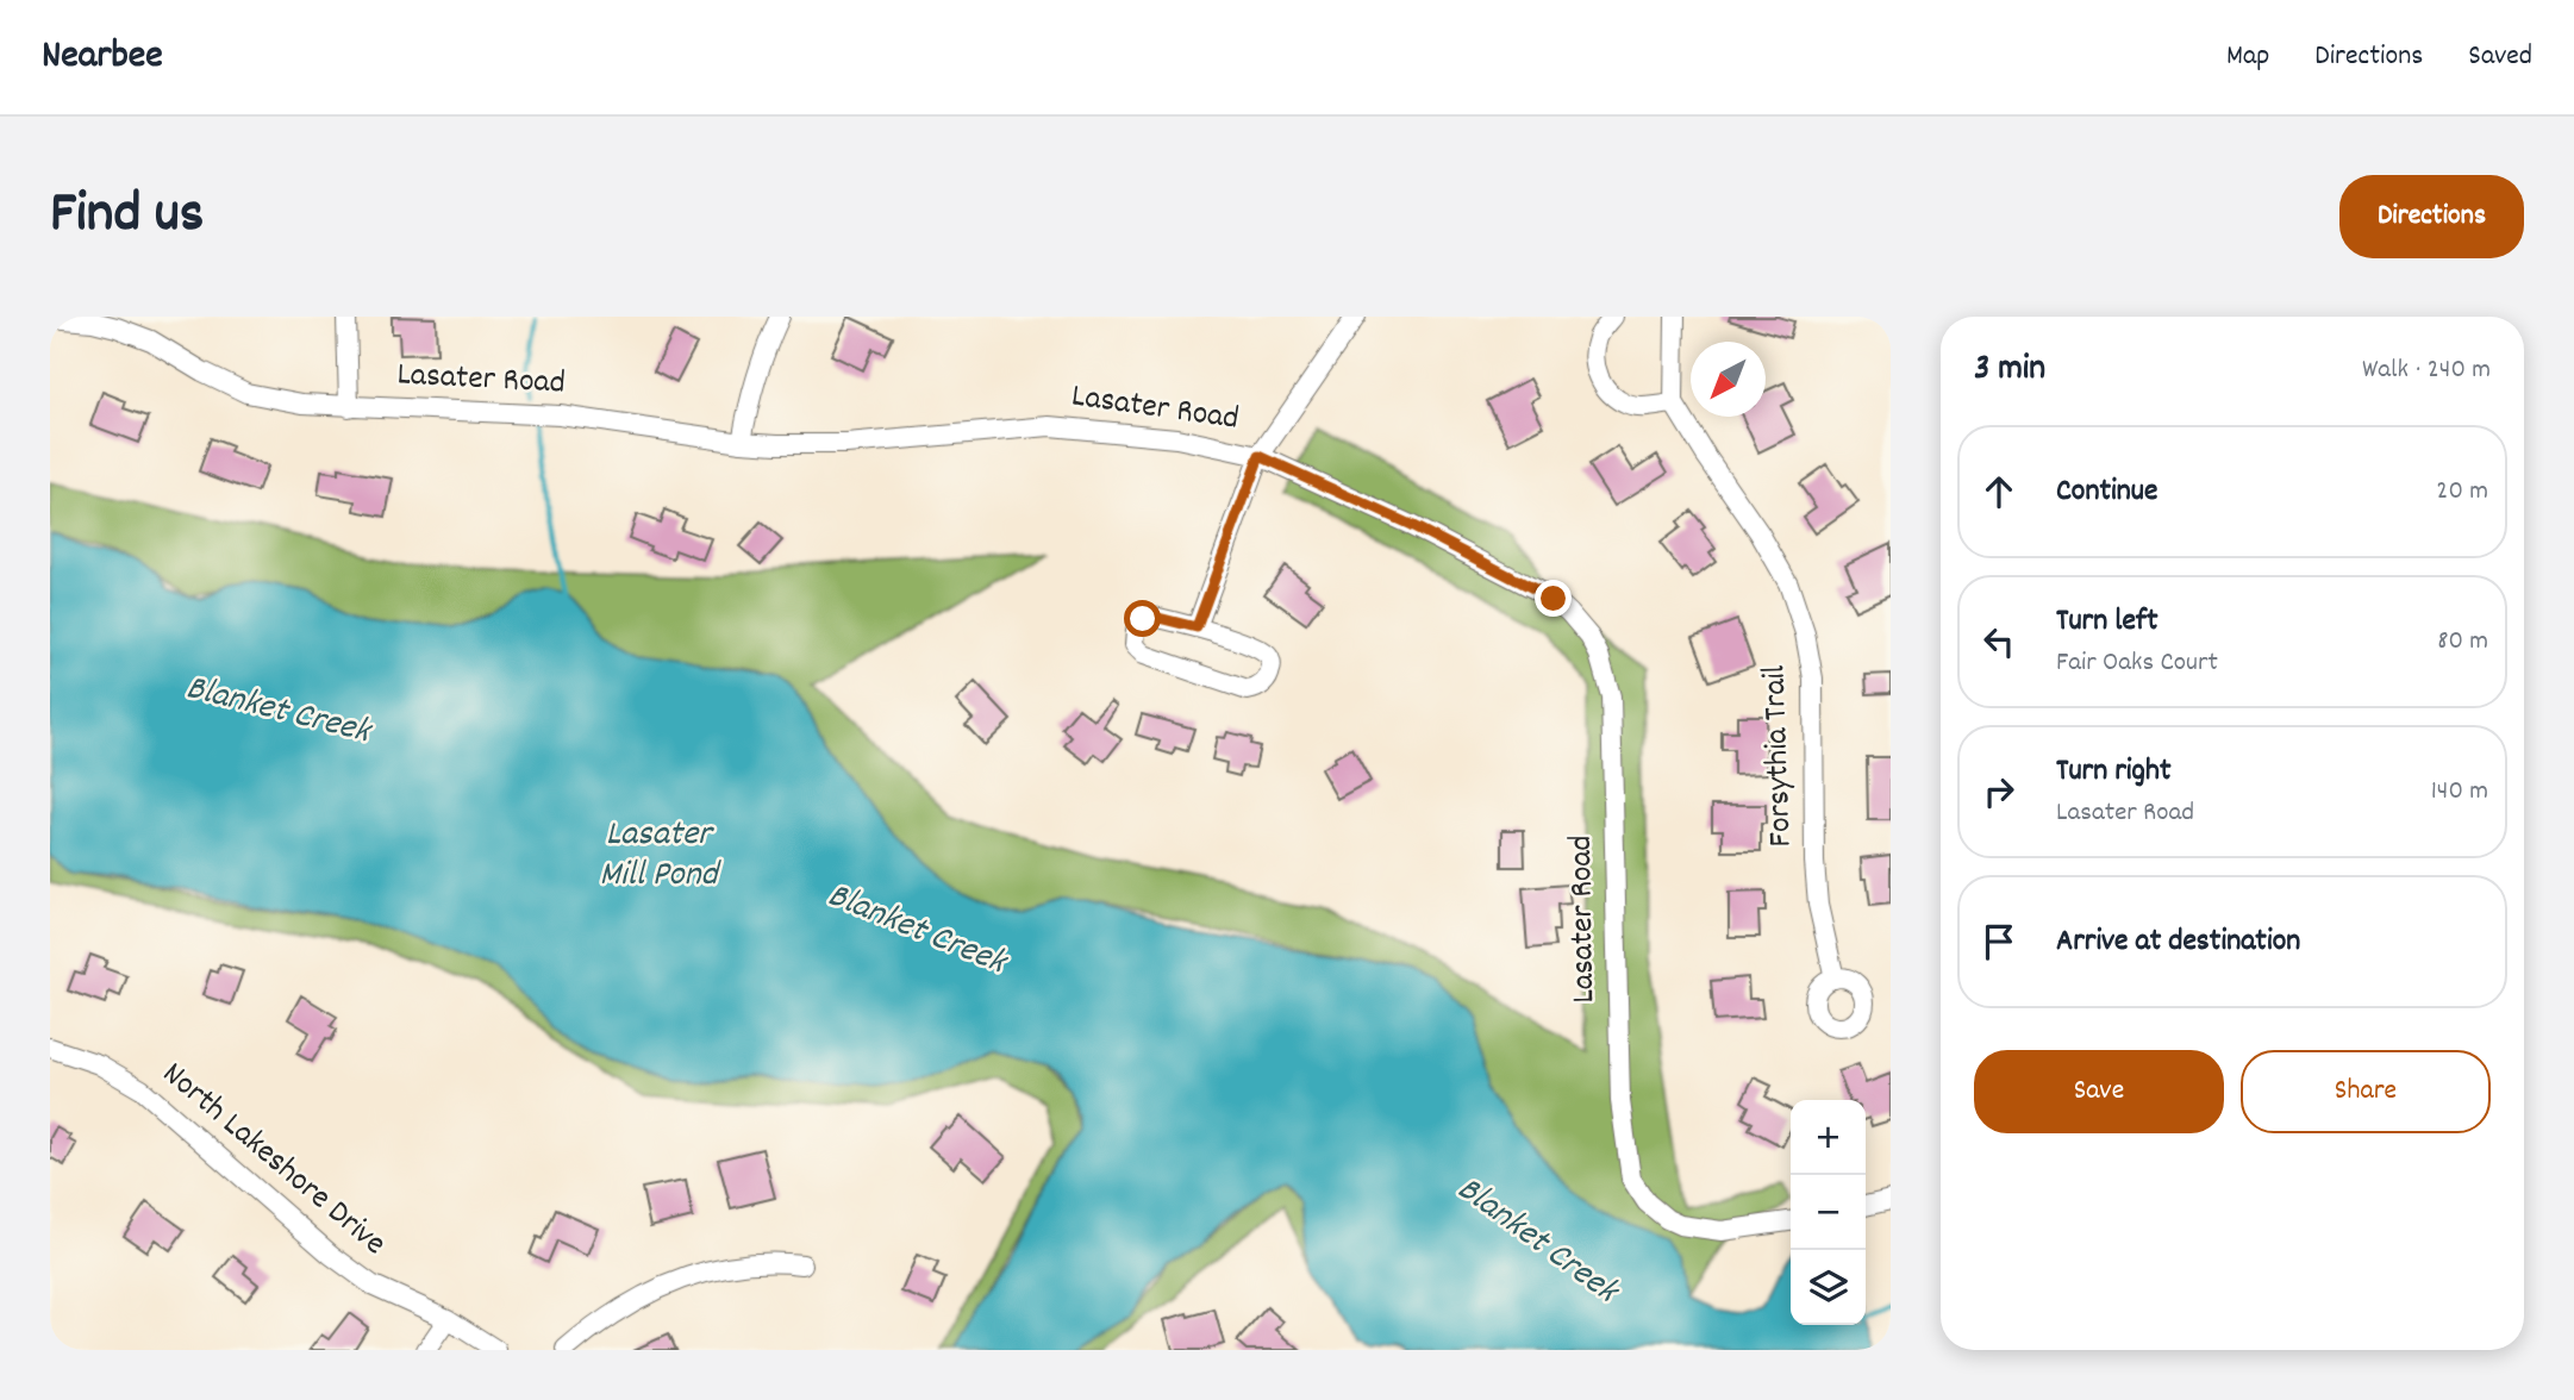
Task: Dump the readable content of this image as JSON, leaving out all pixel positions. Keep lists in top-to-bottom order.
{
  "streets": {
    "street": ["Lasater Road", "Forsythia Trail", "North Lakeshore Drive"]
  },
  "water": ["Blanket Creek", "Lasater Mill Pond"],
  "north": "bottom left",
  "page": {
    "header": "Nearbee",
    "nav": ["Map", "Directions", "Saved"],
    "title": "Find us",
    "buttons": [
      "Directions",
      ["Save", "Share"]
    ],
    "heading": ["3 min", "Walk · 240 m"],
    "list": [
      ["Continue", "20 m"],
      ["Turn left", "Fair Oaks Court", "80 m"],
      ["Turn right", "Lasater Road", "140 m"],
      "Arrive at destination"
    ],
    "map_buttons": ["+", "−"]
  }
}
